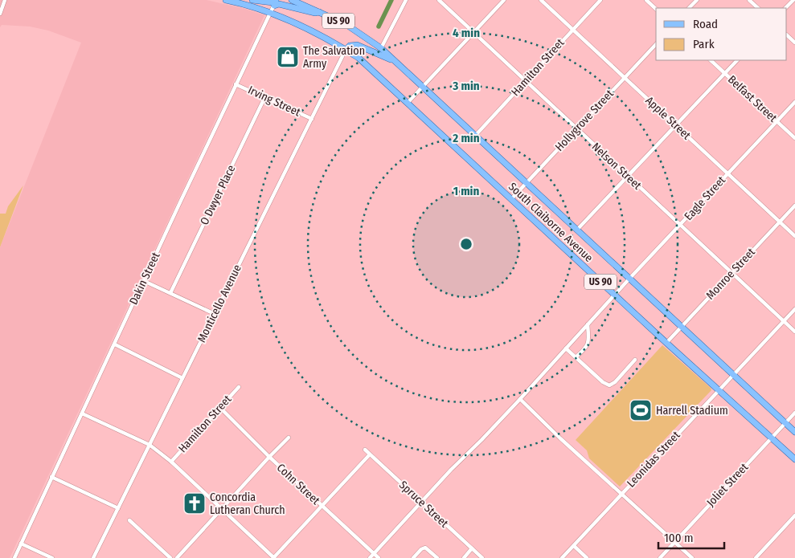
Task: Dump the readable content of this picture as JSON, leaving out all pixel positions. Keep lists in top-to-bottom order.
{
  "streets": {
    "main road": ["US 90", "South Claiborne Avenue"],
    "street": [
      "Hamilton Street",
      "Belfast Street",
      "Irving Street",
      "Apple Street",
      "Hollygrove Street",
      "Nelson Street",
      "O Dwyer Place",
      "Eagle Street",
      "Monroe Street",
      "Dakin Street",
      "Monticello Avenue",
      "Leonidas Street",
      "Cohn Street",
      "Joliet Street",
      "Spruce Street"
    ]
  },
  "crossings": [
    ["US 90", "South Claiborne Avenue"],
    ["US 90", "Dakin Street"],
    ["US 90", "Monticello Avenue"],
    ["Hamilton Street", "Apple Street"],
    ["Hamilton Street", "Nelson Street"],
    ["Hamilton Street", "South Claiborne Avenue"],
    ["Hamilton Street", "Cohn Street"],
    ["Belfast Street", "Eagle Street"],
    ["Irving Street", "O Dwyer Place"],
    ["Irving Street", "Dakin Street"],
    ["Irving Street", "Monticello Avenue"],
    ["Apple Street", "Hollygrove Street"],
    ["Apple Street", "Eagle Street"],
    ["Apple Street", "Monroe Street"],
    ["Hollygrove Street", "Nelson Street"],
    ["Hollygrove Street", "South Claiborne Avenue"],
    ["Nelson Street", "Eagle Street"],
    ["Nelson Street", "Monroe Street"],
    ["Nelson Street", "Leonidas Street"],
    ["Eagle Street", "South Claiborne Avenue"],
    ["Eagle Street", "Spruce Street"],
    ["South Claiborne Avenue", "Monroe Street"],
    ["South Claiborne Avenue", "Monticello Avenue"],
    ["South Claiborne Avenue", "Leonidas Street"],
    ["South Claiborne Avenue", "Joliet Street"]
  ],
  "places": {
    "shop": ["The Salvation Army"],
    "sports": ["Harrell Stadium"],
    "church": ["Concordia Lutheran Church"]
  },
  "legend": ["Road", "Park"],
  "scale_bar": "100 m",
  "rings": [
    "4 min",
    "3 min",
    "2 min",
    "1 min"
  ]
}
